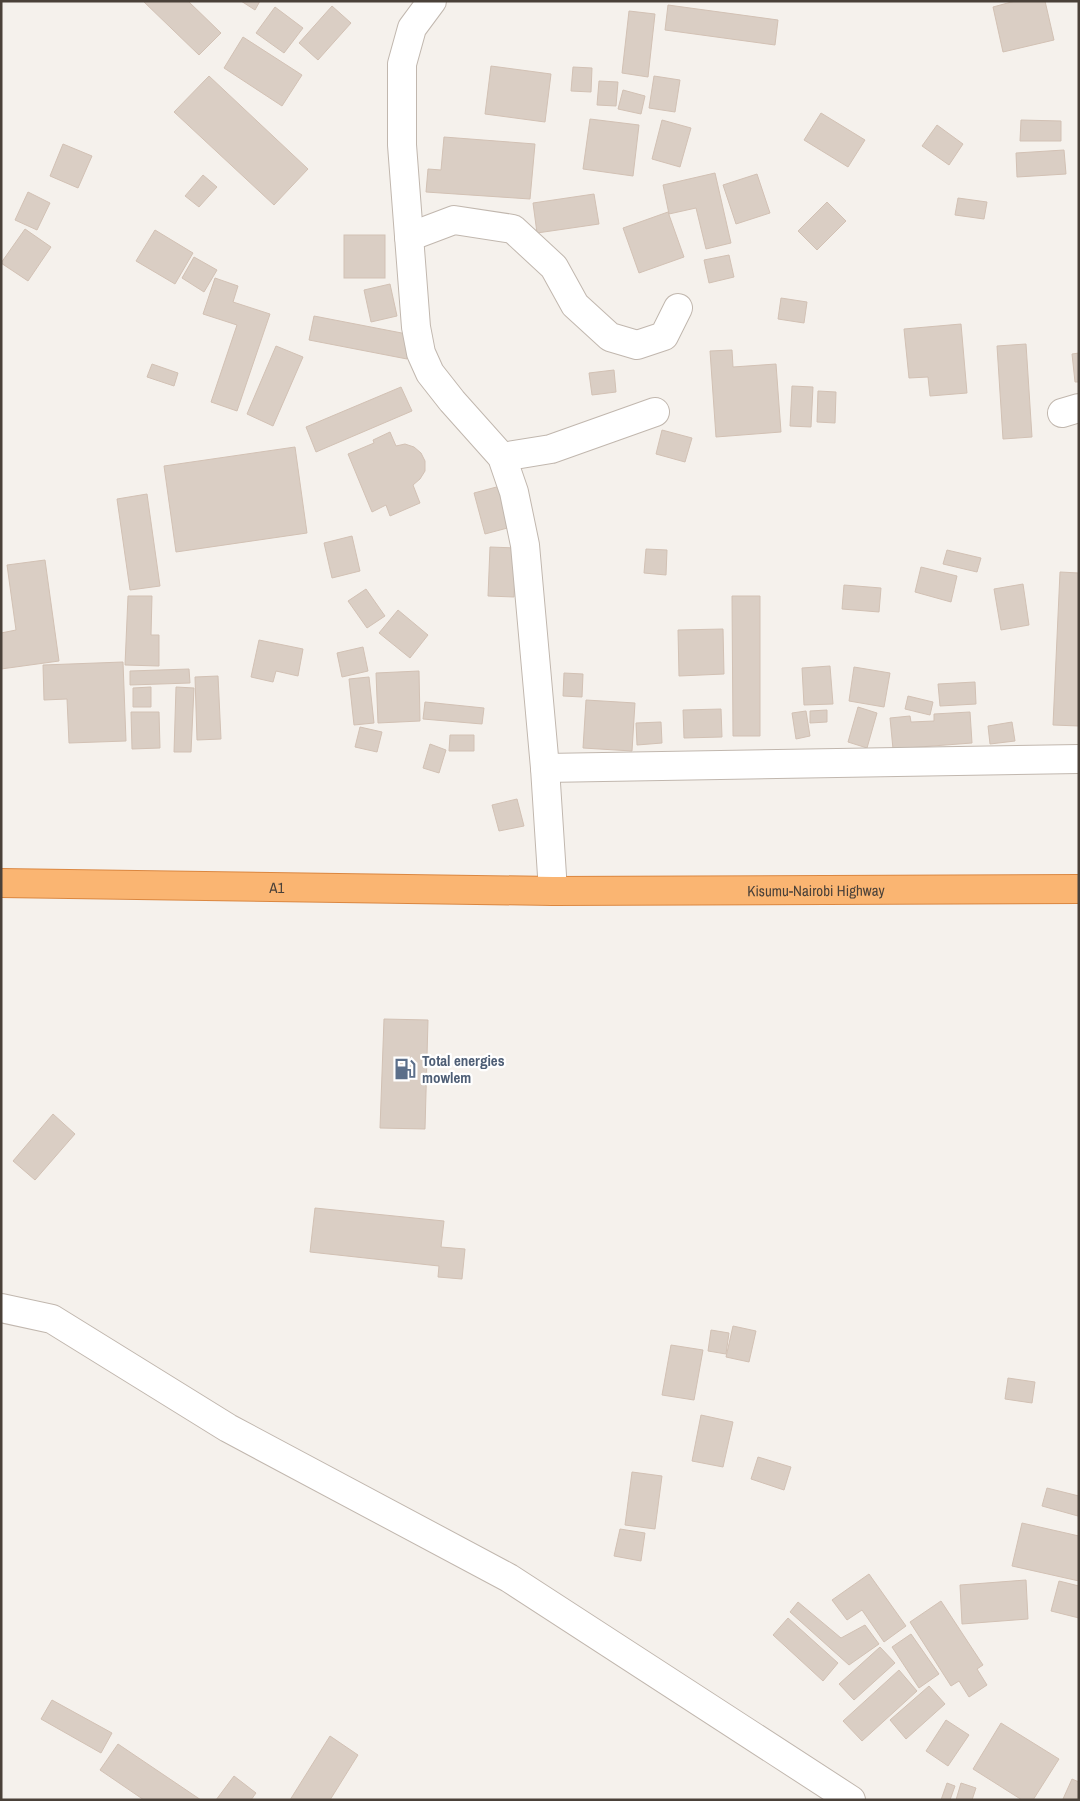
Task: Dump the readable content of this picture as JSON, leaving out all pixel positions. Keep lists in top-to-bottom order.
{
  "streets": {
    "highway": ["A1", "Kisumu-Nairobi Highway"]
  },
  "crossings": [
    ["A1", "Kisumu-Nairobi Highway"]
  ],
  "places": {
    "fuel station": ["Total energies mowlem"]
  }
}
